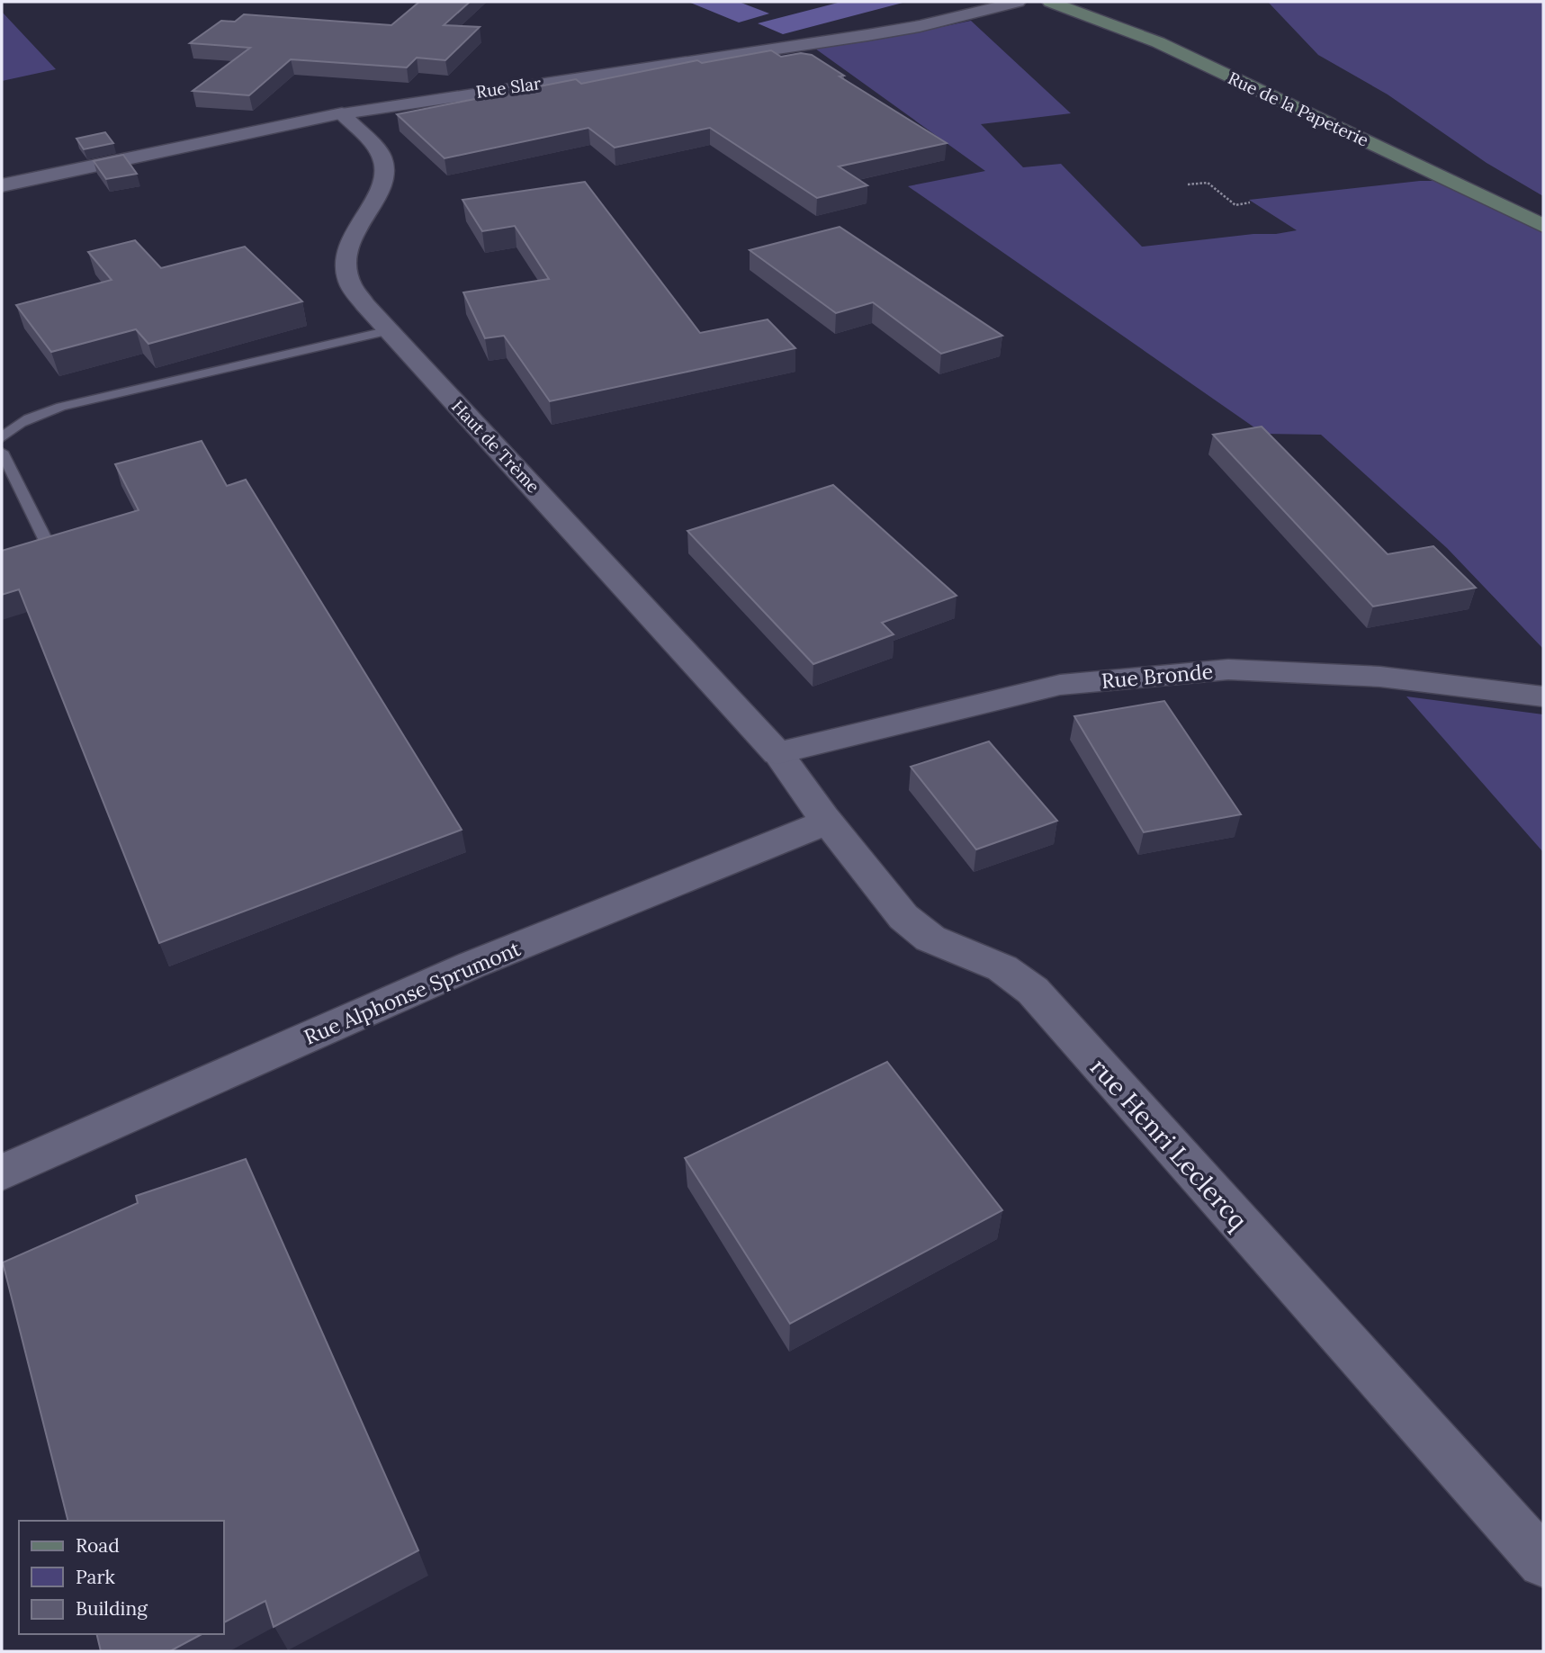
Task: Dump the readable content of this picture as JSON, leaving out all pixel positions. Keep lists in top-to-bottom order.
{
  "streets": {
    "main road": ["Rue de la Papeterie"],
    "street": [
      "Rue Slar",
      "Haut de Trème",
      "Rue Bronde",
      "Rue Alphonse Sprumont",
      "rue Henri Leclercq"
    ]
  },
  "crossings": [
    ["Rue Slar", "Haut de Trème"],
    ["Haut de Trème", "Rue Bronde"],
    ["Haut de Trème", "rue Henri Leclercq"],
    ["Rue Bronde", "rue Henri Leclercq"],
    ["Rue Alphonse Sprumont", "rue Henri Leclercq"]
  ],
  "legend": ["Road", "Park", "Building"]
}
